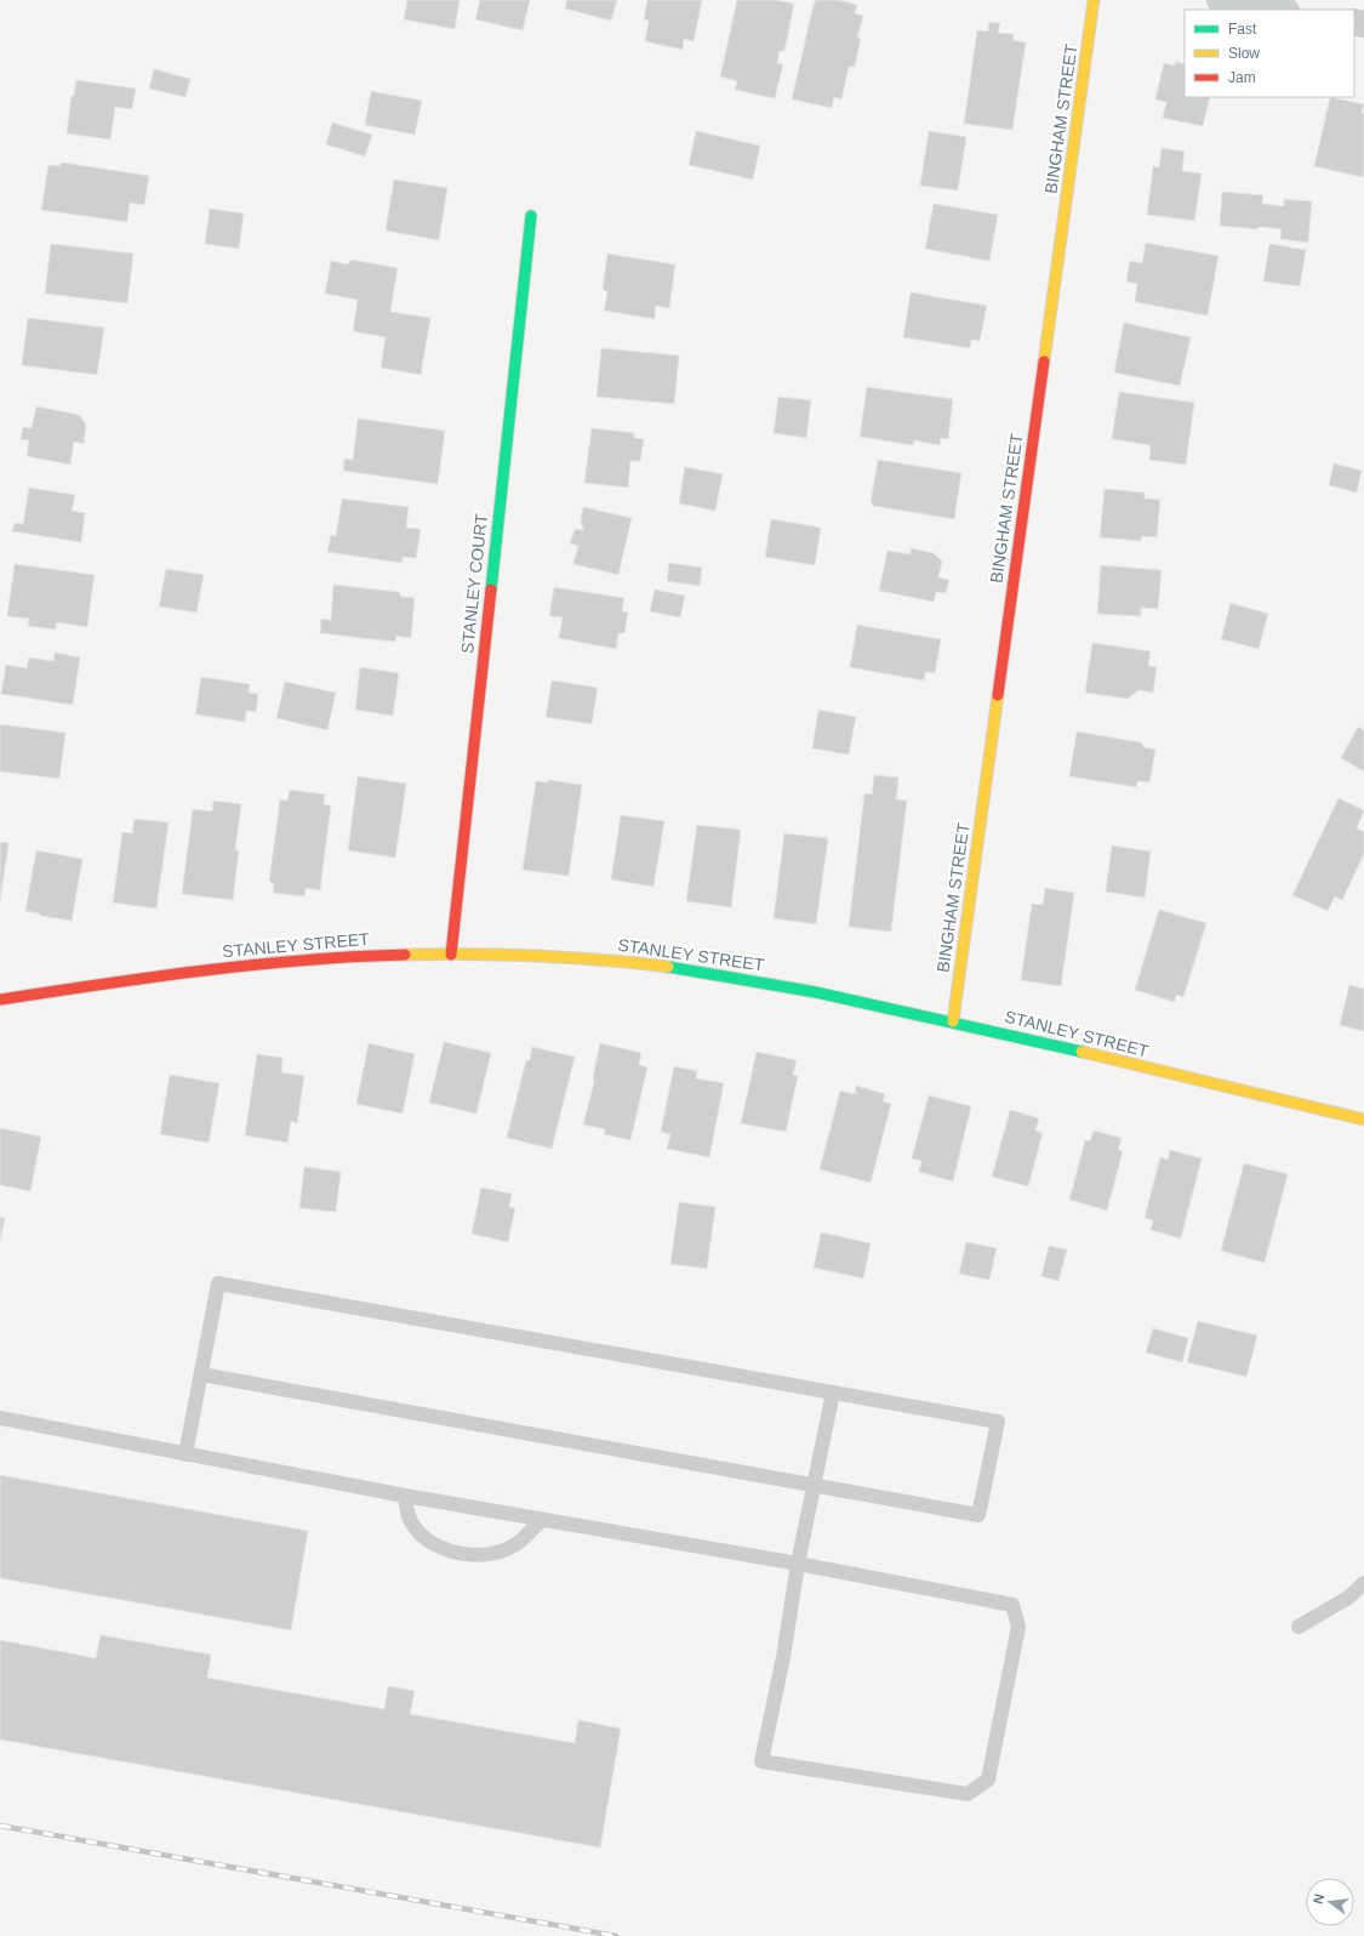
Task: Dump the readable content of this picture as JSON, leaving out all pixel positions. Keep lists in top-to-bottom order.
{
  "streets": {
    "street": ["BINGHAM STREET", "STANLEY COURT", "STANLEY STREET"]
  },
  "crossings": [
    ["BINGHAM STREET", "STANLEY STREET"],
    ["STANLEY COURT", "STANLEY STREET"]
  ],
  "legend": ["Fast", "Slow", "Jam"],
  "north": "left"
}
